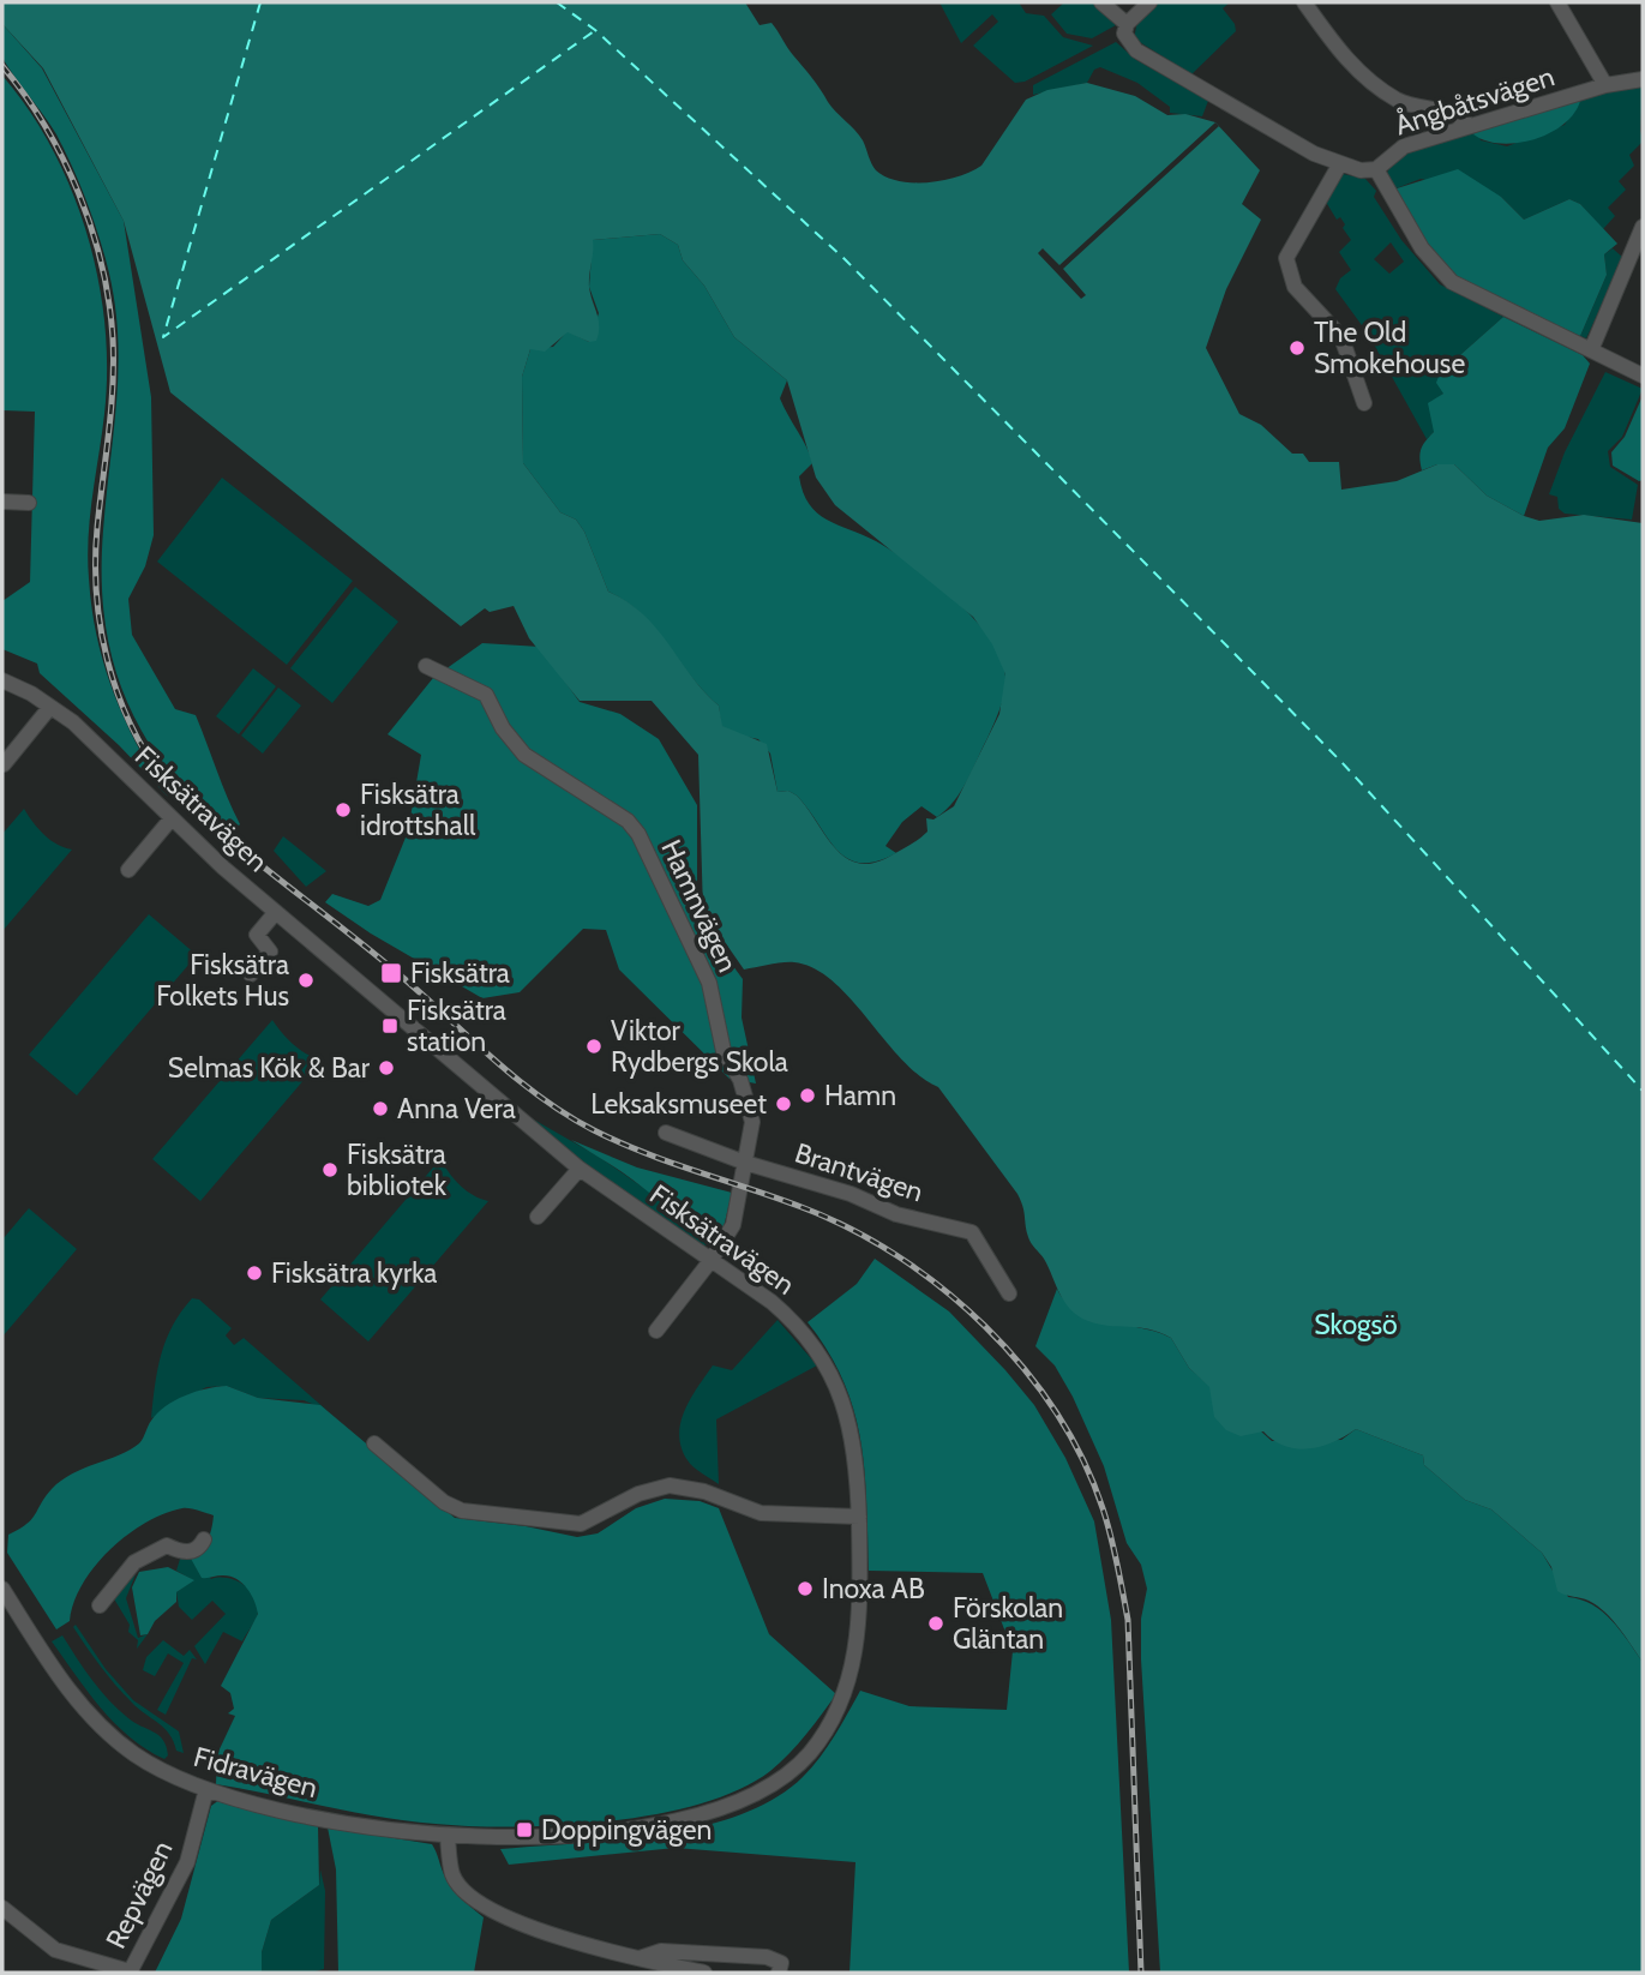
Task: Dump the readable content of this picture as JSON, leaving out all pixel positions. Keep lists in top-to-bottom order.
{
  "streets": {
    "street": [
      "Ångbåtsvägen",
      "Fisksätravägen",
      "Hamnvägen",
      "Brantvägen",
      "Fidravägen",
      "Repvägen"
    ]
  },
  "crossings": [
    ["Fisksätravägen", "Hamnvägen"],
    ["Fisksätravägen", "Fidravägen"],
    ["Hamnvägen", "Brantvägen"],
    ["Fidravägen", "Repvägen"]
  ],
  "parks": ["Skogsö"],
  "places": {
    "other": [
      "The Old Smokehouse",
      "Fisksätra idrottshall",
      "Fisksätra Folkets Hus",
      "Viktor Rydbergs Skola",
      "Selmas Kök & Bar",
      "Hamn",
      "Leksaksmuseet",
      "Anna Vera",
      "Fisksätra bibliotek",
      "Fisksätra kyrka",
      "Inoxa AB",
      "Förskolan Gläntan"
    ],
    "transit": ["Fisksätra", "Fisksätra station", "Doppingvägen"]
  }
}
